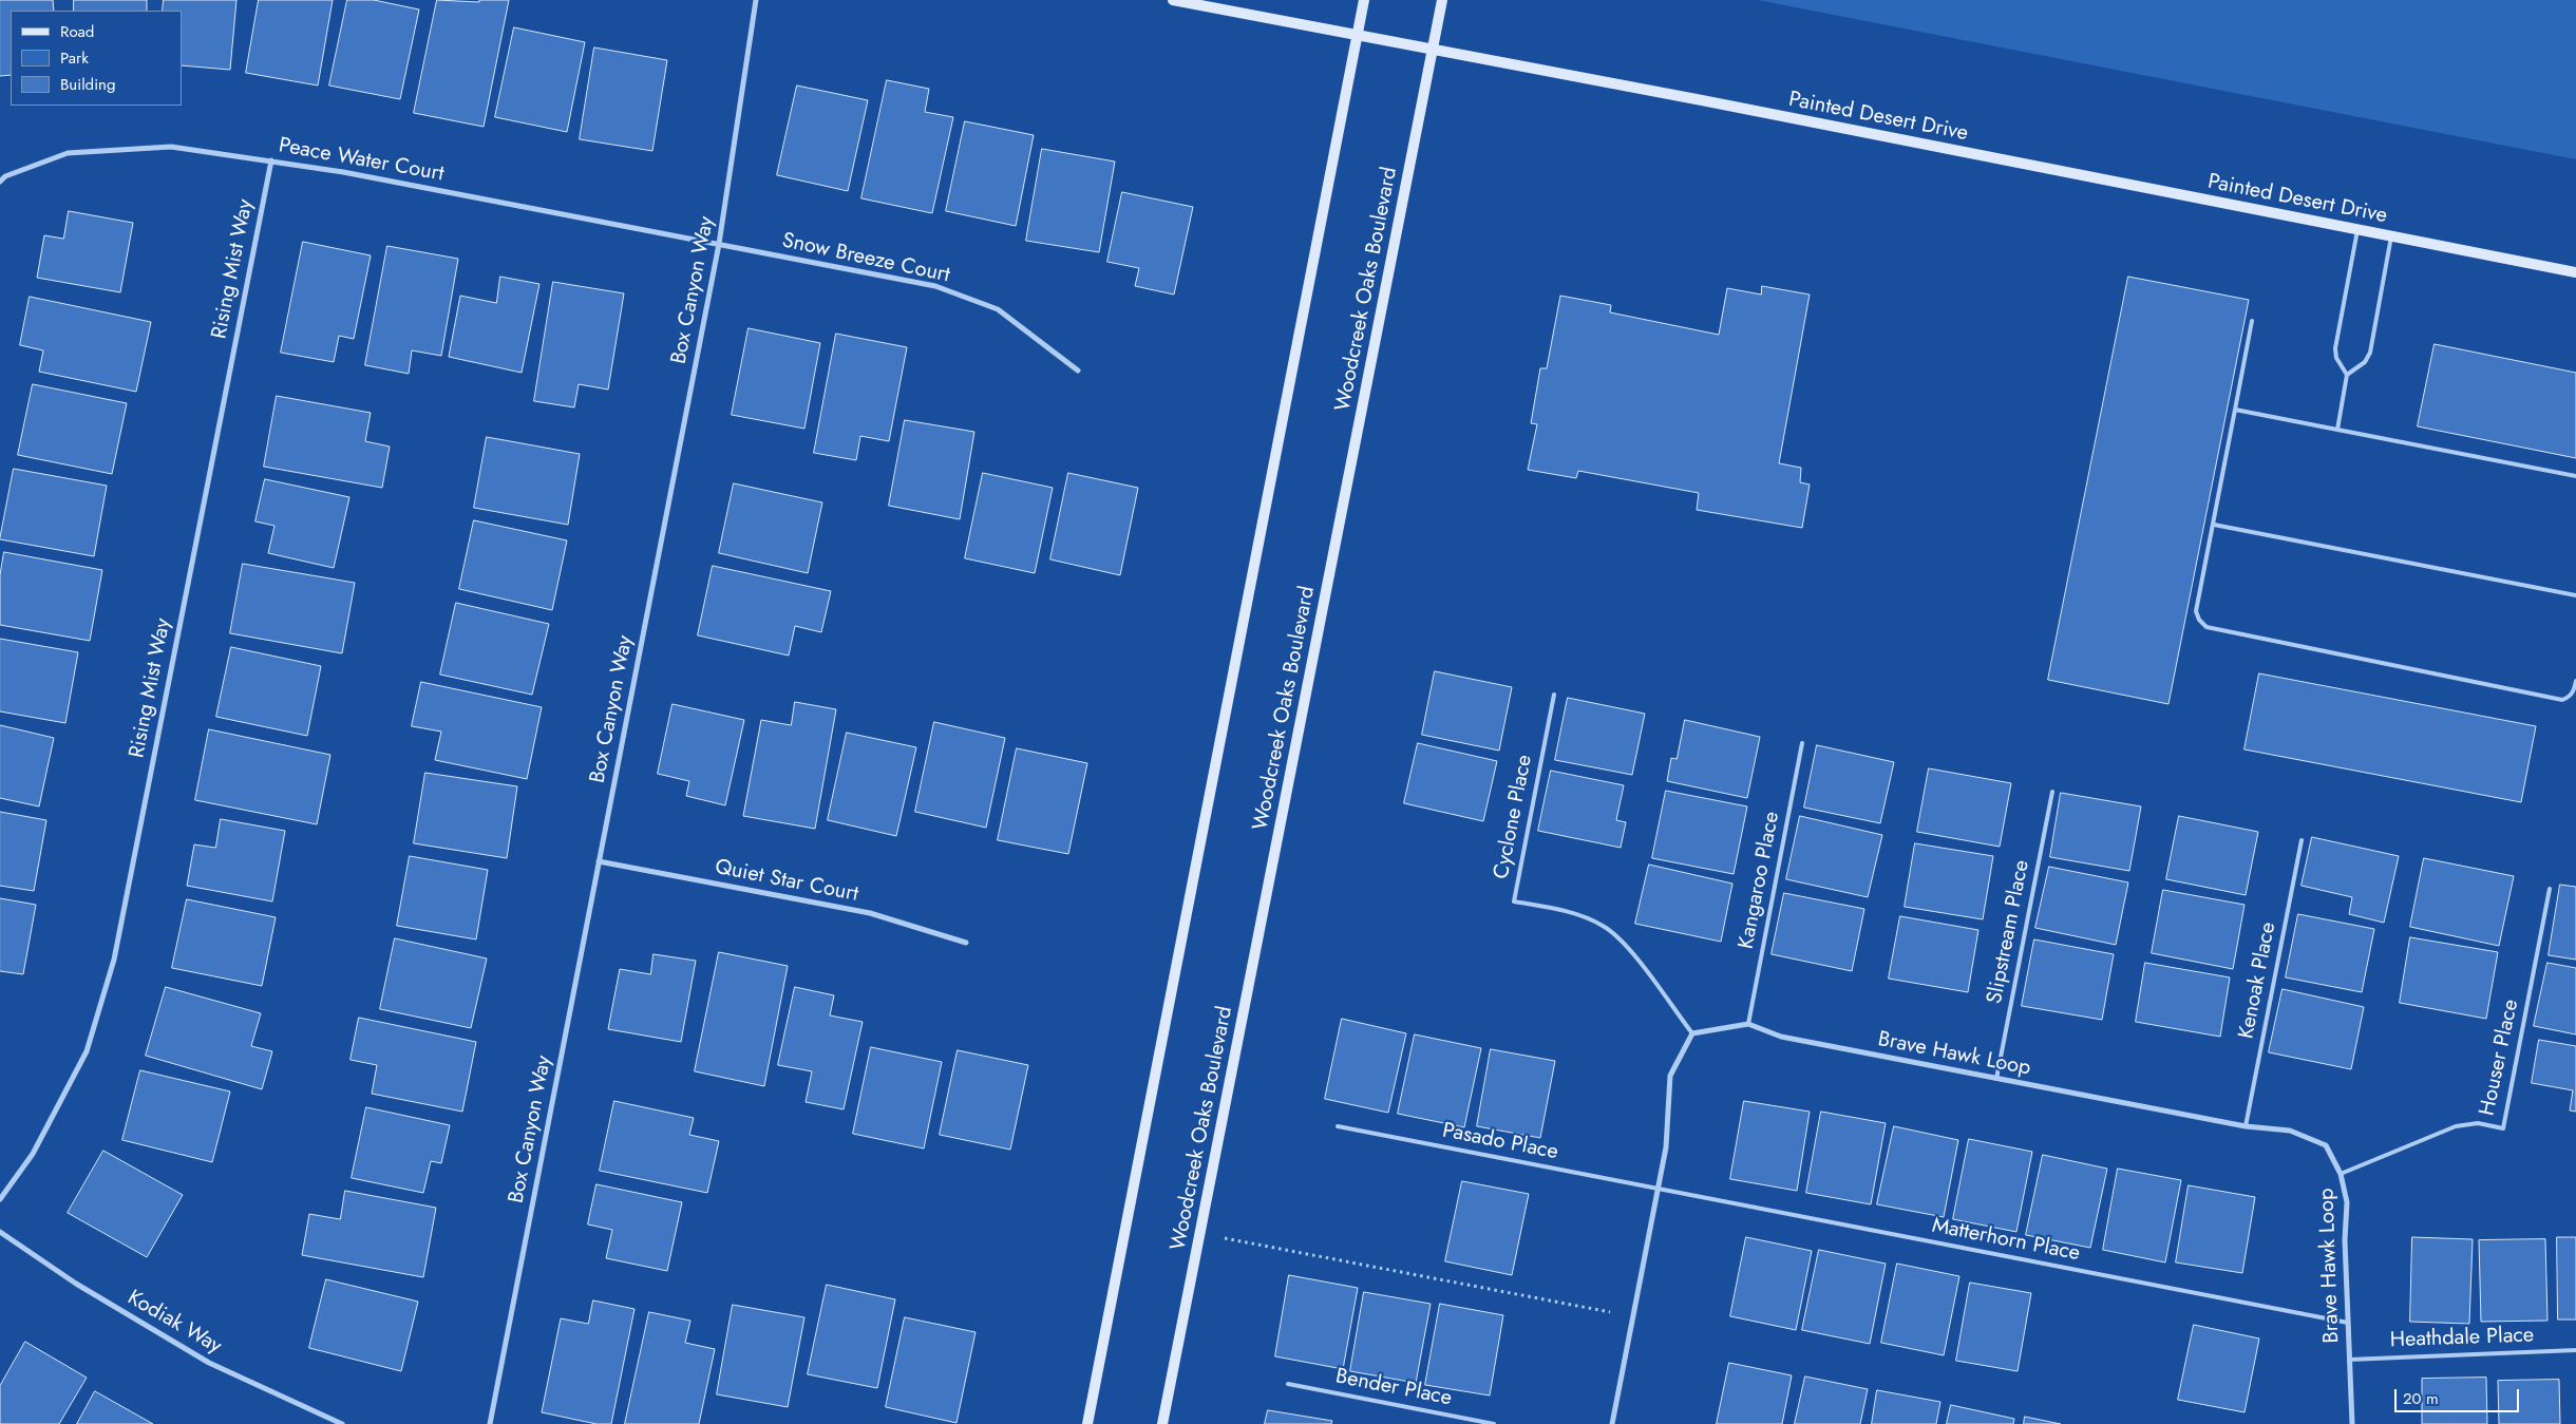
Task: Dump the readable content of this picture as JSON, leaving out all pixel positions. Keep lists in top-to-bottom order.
{
  "streets": {
    "main road": ["Painted Desert Drive", "Woodcreek Oaks Boulevard"],
    "street": [
      "Peace Water Court",
      "Snow Breeze Court",
      "Rising Mist Way",
      "Box Canyon Way",
      "Quiet Star Court",
      "Brave Hawk Loop",
      "Kodiak Way"
    ],
    "lane": [
      "Cyclone Place",
      "Kangaroo Place",
      "Slipstream Place",
      "Kenoak Place",
      "Houser Place",
      "Pasado Place",
      "Matterhorn Place",
      "Heathdale Place",
      "Bender Place"
    ]
  },
  "crossings": [
    ["Painted Desert Drive", "Woodcreek Oaks Boulevard"],
    ["Peace Water Court", "Snow Breeze Court"],
    ["Peace Water Court", "Rising Mist Way"],
    ["Peace Water Court", "Box Canyon Way"],
    ["Snow Breeze Court", "Box Canyon Way"],
    ["Box Canyon Way", "Quiet Star Court"],
    ["Kangaroo Place", "Brave Hawk Loop"],
    ["Slipstream Place", "Brave Hawk Loop"],
    ["Kenoak Place", "Brave Hawk Loop"],
    ["Brave Hawk Loop", "Houser Place"],
    ["Brave Hawk Loop", "Matterhorn Place"],
    ["Brave Hawk Loop", "Heathdale Place"],
    ["Pasado Place", "Matterhorn Place"]
  ],
  "legend": ["Road", "Park", "Building"],
  "scale_bar": "20 m"
}
